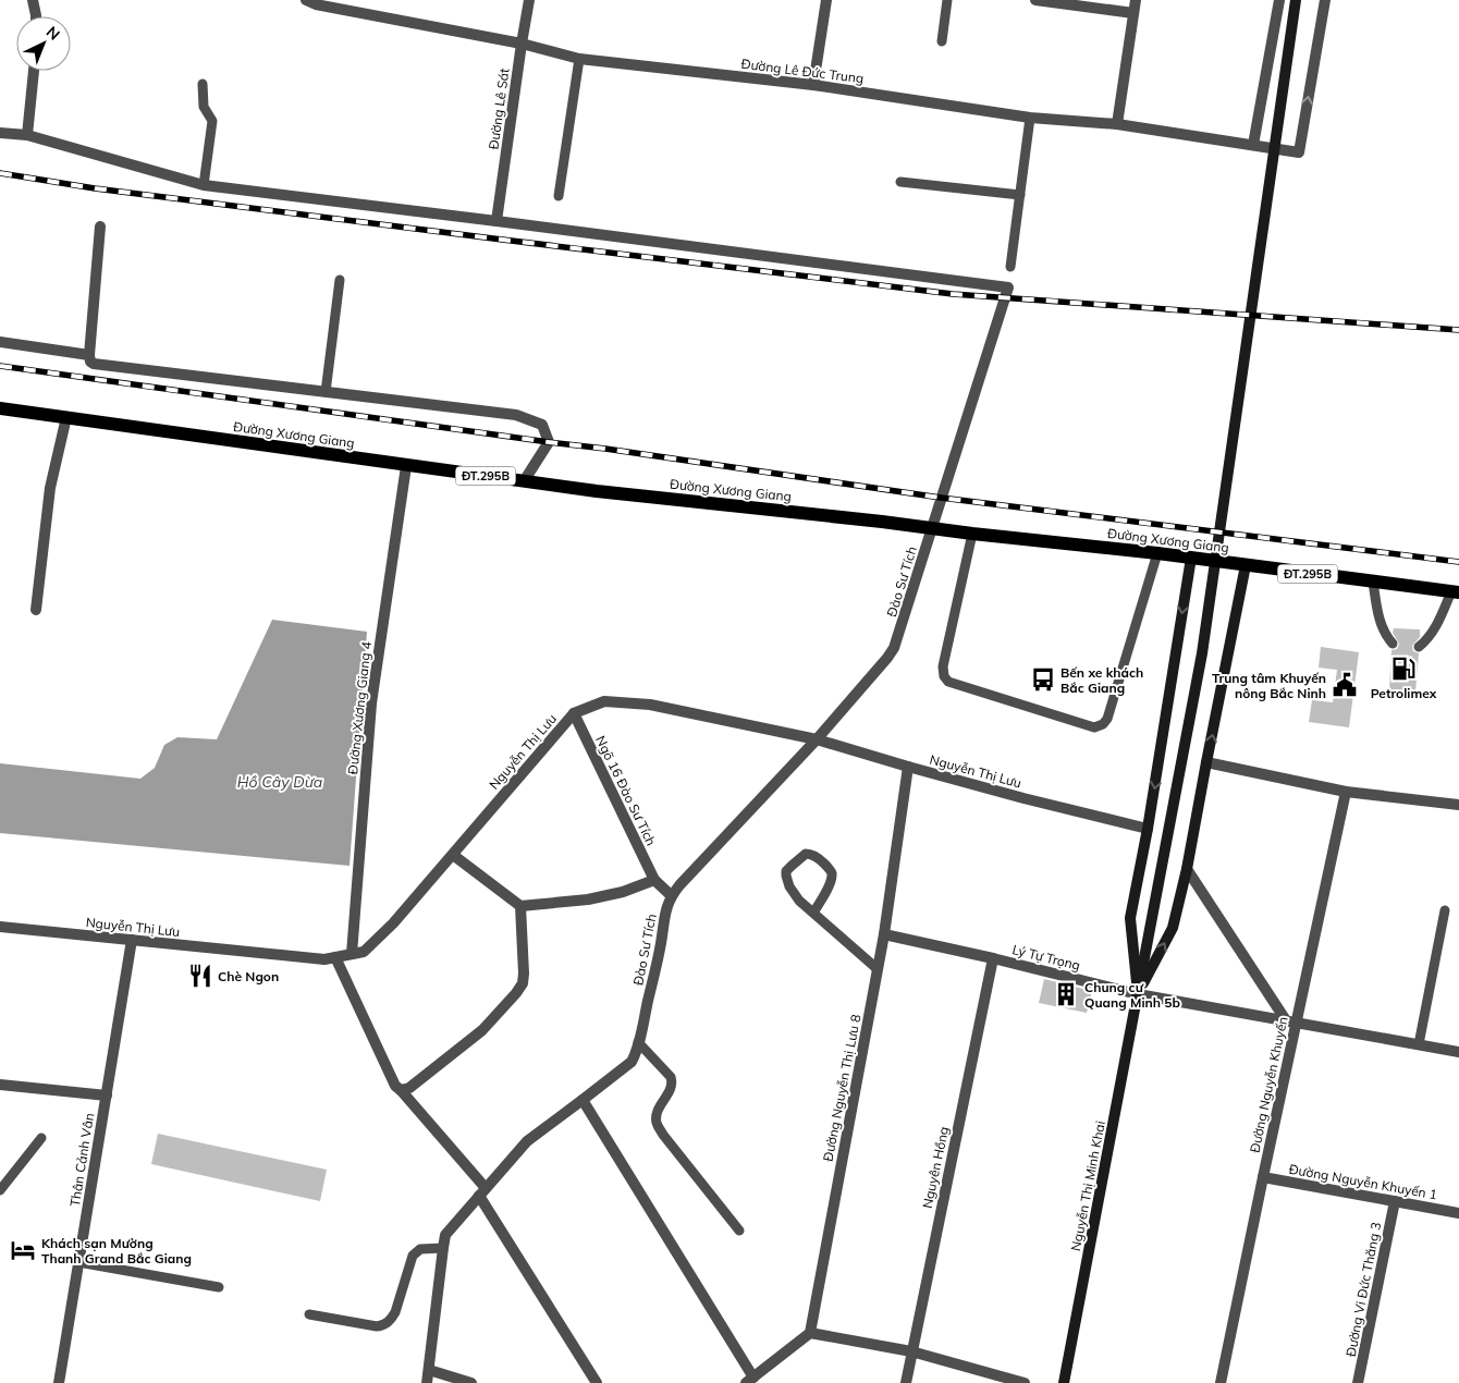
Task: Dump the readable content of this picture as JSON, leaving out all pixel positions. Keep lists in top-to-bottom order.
{
  "streets": {
    "main road": ["Đường Xương Giang", "ĐT.295B", "Nguyễn Thị Minh Khai"],
    "street": [
      "Đường Lê Đức Trung",
      "Đường Lê Sát",
      "Đào Sư Tích",
      "Đường Xương Giang 4",
      "Nguyễn Thị Lưu",
      "Ngõ 16 Đào Sư Tích",
      "Lý Tự Trọng",
      "Đường Nguyễn Khuyến",
      "Đường Nguyễn Thị Lưu 8",
      "Thân Cảnh Vân",
      "Nguyên Hồng",
      "Đường Nguyễn Khuyến 1",
      "Đường Vi Đức Thăng 3"
    ]
  },
  "crossings": [
    ["Đường Lê Đức Trung", "Đường Lê Sát"],
    ["Đường Lê Sát", "Đào Sư Tích"],
    ["Đường Xương Giang", "Đào Sư Tích"],
    ["Đường Xương Giang", "Đường Xương Giang 4"],
    ["Đào Sư Tích", "Nguyễn Thị Lưu"],
    ["Đường Xương Giang 4", "Nguyễn Thị Lưu"],
    ["Nguyễn Thị Lưu", "Ngõ 16 Đào Sư Tích"],
    ["Nguyễn Thị Lưu", "Đường Nguyễn Thị Lưu 8"],
    ["Nguyễn Thị Lưu", "Thân Cảnh Vân"],
    ["Lý Tự Trọng", "Đường Nguyễn Khuyến"],
    ["Lý Tự Trọng", "Đường Nguyễn Thị Lưu 8"],
    ["Lý Tự Trọng", "Nguyên Hồng"],
    ["Lý Tự Trọng", "Nguyễn Thị Minh Khai"],
    ["Đường Nguyễn Khuyến", "Đường Nguyễn Khuyến 1"],
    ["Đường Nguyễn Khuyến 1", "Đường Vi Đức Thăng 3"]
  ],
  "water": ["Hồ Cây Dừa"],
  "places": {
    "fuel station": ["Petrolimex"],
    "bus stop": ["Bến xe khách Bắc Giang"],
    "public building": ["Trung tâm Khuyến nông Bắc Ninh"],
    "restaurant": ["Chè Ngon"],
    "building": ["Chung cư Quang Minh 5b"],
    "hotel": ["Khách sạn Mường Thanh Grand Bắc Giang"]
  },
  "north": "top right"
}
